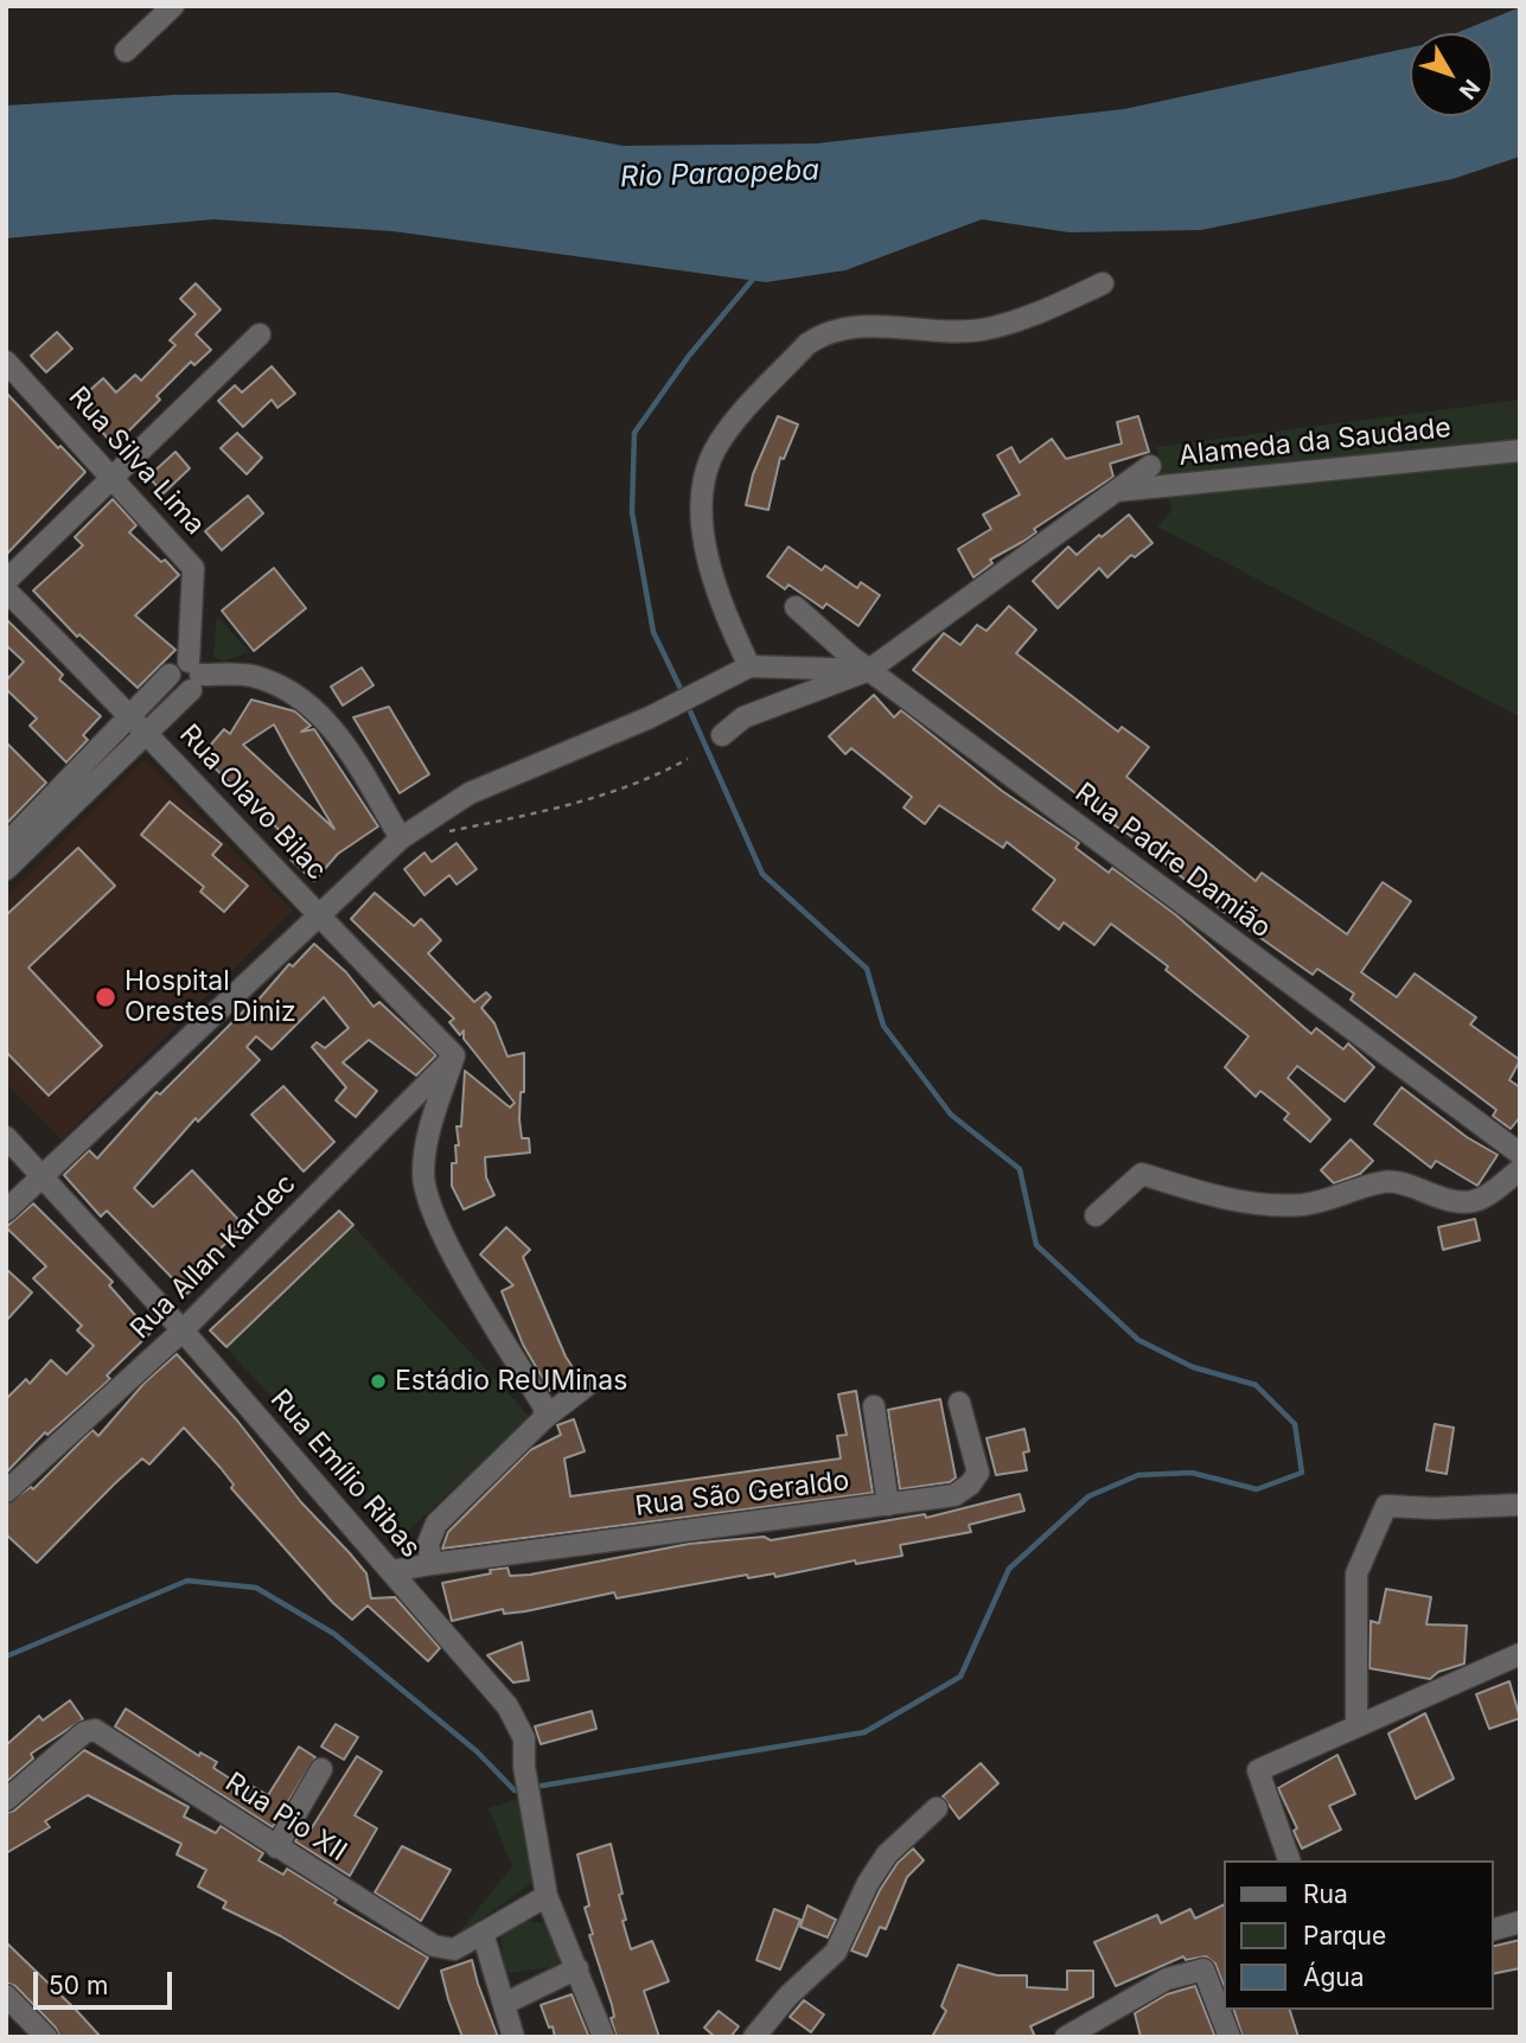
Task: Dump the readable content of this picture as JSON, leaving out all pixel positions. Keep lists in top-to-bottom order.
{
  "streets": {
    "street": [
      "Alameda da Saudade",
      "Rua Silva Lima",
      "Rua Olavo Bilac",
      "Rua Padre Damião",
      "Rua Allan Kardec",
      "Rua Emílio Ribas",
      "Rua São Geraldo",
      "Rua Pio XII"
    ]
  },
  "crossings": [
    ["Alameda da Saudade", "Rua Padre Damião"],
    ["Rua Olavo Bilac", "Rua Allan Kardec"],
    ["Rua Allan Kardec", "Rua Emílio Ribas"],
    ["Rua Emílio Ribas", "Rua São Geraldo"],
    ["Rua Emílio Ribas", "Rua Pio XII"]
  ],
  "water": ["Rio Paraopeba"],
  "places": ["Hospital Orestes Diniz", "Estádio ReUMinas"],
  "legend": ["Rua", "Parque", "Água"],
  "scale_bar": "50 m",
  "north": "bottom right"
}
